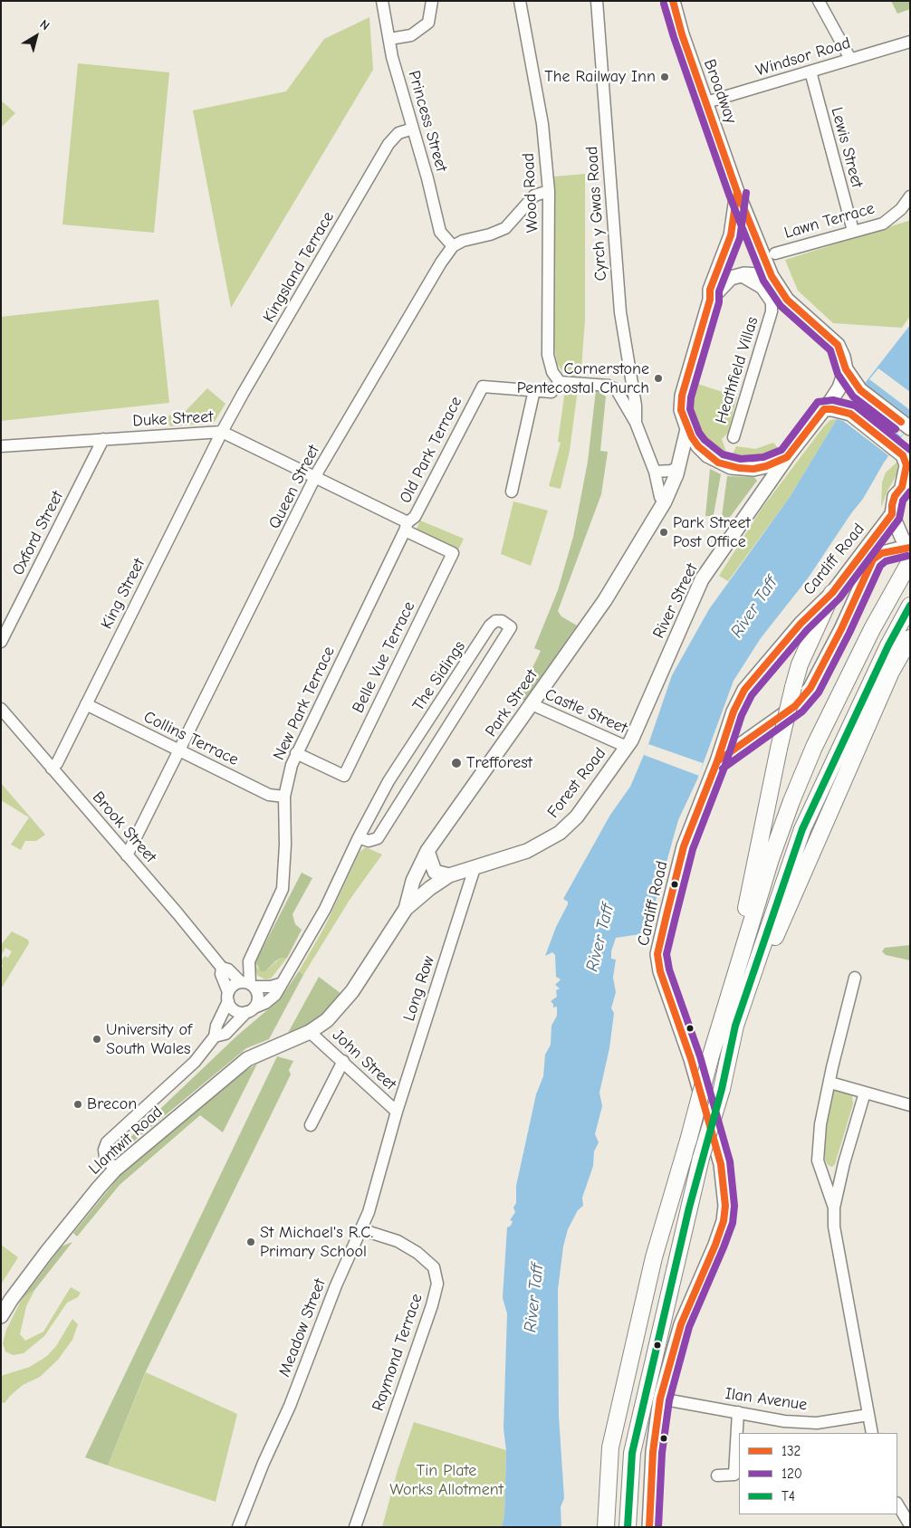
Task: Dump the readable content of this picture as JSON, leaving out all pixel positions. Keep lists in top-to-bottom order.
{
  "streets": {
    "main road": [
      "Broadway",
      "Cardiff Road",
      "River Street",
      "Park Street",
      "Forest Road",
      "Llantwit Road"
    ],
    "street": [
      "Windsor Road",
      "Princess Street",
      "Lewis Street",
      "Wood Road",
      "Cyrch y Gwas Road",
      "Lawn Terrace",
      "Kingsland Terrace",
      "Heathfield Villas",
      "Duke Street",
      "Old Park Terrace",
      "Queen Street",
      "Oxford Street",
      "King Street",
      "Belle Vue Terrace",
      "The Sidings",
      "New Park Terrace",
      "Castle Street",
      "Collins Terrace",
      "Brook Street",
      "Long Row",
      "John Street",
      "Meadow Street",
      "Raymond Terrace",
      "Ilan Avenue"
    ]
  },
  "crossings": [
    ["Windsor Road", "Broadway"],
    ["Windsor Road", "Lewis Street"],
    ["Princess Street", "Kingsland Terrace"],
    ["Princess Street", "Queen Street"],
    ["Lewis Street", "Lawn Terrace"],
    ["Kingsland Terrace", "Duke Street"],
    ["Kingsland Terrace", "King Street"],
    ["Duke Street", "Old Park Terrace"],
    ["Duke Street", "Queen Street"],
    ["Duke Street", "Oxford Street"],
    ["Duke Street", "King Street"],
    ["Duke Street", "Belle Vue Terrace"],
    ["Duke Street", "New Park Terrace"],
    ["Old Park Terrace", "Belle Vue Terrace"],
    ["Old Park Terrace", "New Park Terrace"],
    ["Queen Street", "Collins Terrace"],
    ["Queen Street", "Brook Street"],
    ["Cardiff Road", "Ilan Avenue"],
    ["King Street", "Collins Terrace"],
    ["King Street", "Brook Street"],
    ["River Street", "Park Street"],
    ["River Street", "Castle Street"],
    ["River Street", "Forest Road"],
    ["Belle Vue Terrace", "New Park Terrace"],
    ["The Sidings", "New Park Terrace"],
    ["The Sidings", "Brook Street"],
    ["New Park Terrace", "Collins Terrace"],
    ["New Park Terrace", "Brook Street"],
    ["Park Street", "Castle Street"],
    ["Park Street", "Forest Road"],
    ["Park Street", "John Street"],
    ["Park Street", "Llantwit Road"],
    ["Castle Street", "Forest Road"],
    ["Forest Road", "Long Row"],
    ["Long Row", "John Street"],
    ["Long Row", "Meadow Street"],
    ["John Street", "Llantwit Road"],
    ["John Street", "Meadow Street"],
    ["Meadow Street", "Raymond Terrace"]
  ],
  "water": ["River Taff"],
  "parks": ["Tin Plate Works Allotment"],
  "places": [
    "The Railway Inn",
    "Cornerstone Pentecostal Church",
    "Park Street Post Office",
    "Trefforest",
    "University of South Wales",
    "Brecon",
    "St Michael's R.C. Primary School"
  ],
  "lines": ["transit line 132", "transit line 120", "transit line T4"],
  "legend": ["132", "120", "T4"],
  "north": "top right"
}
